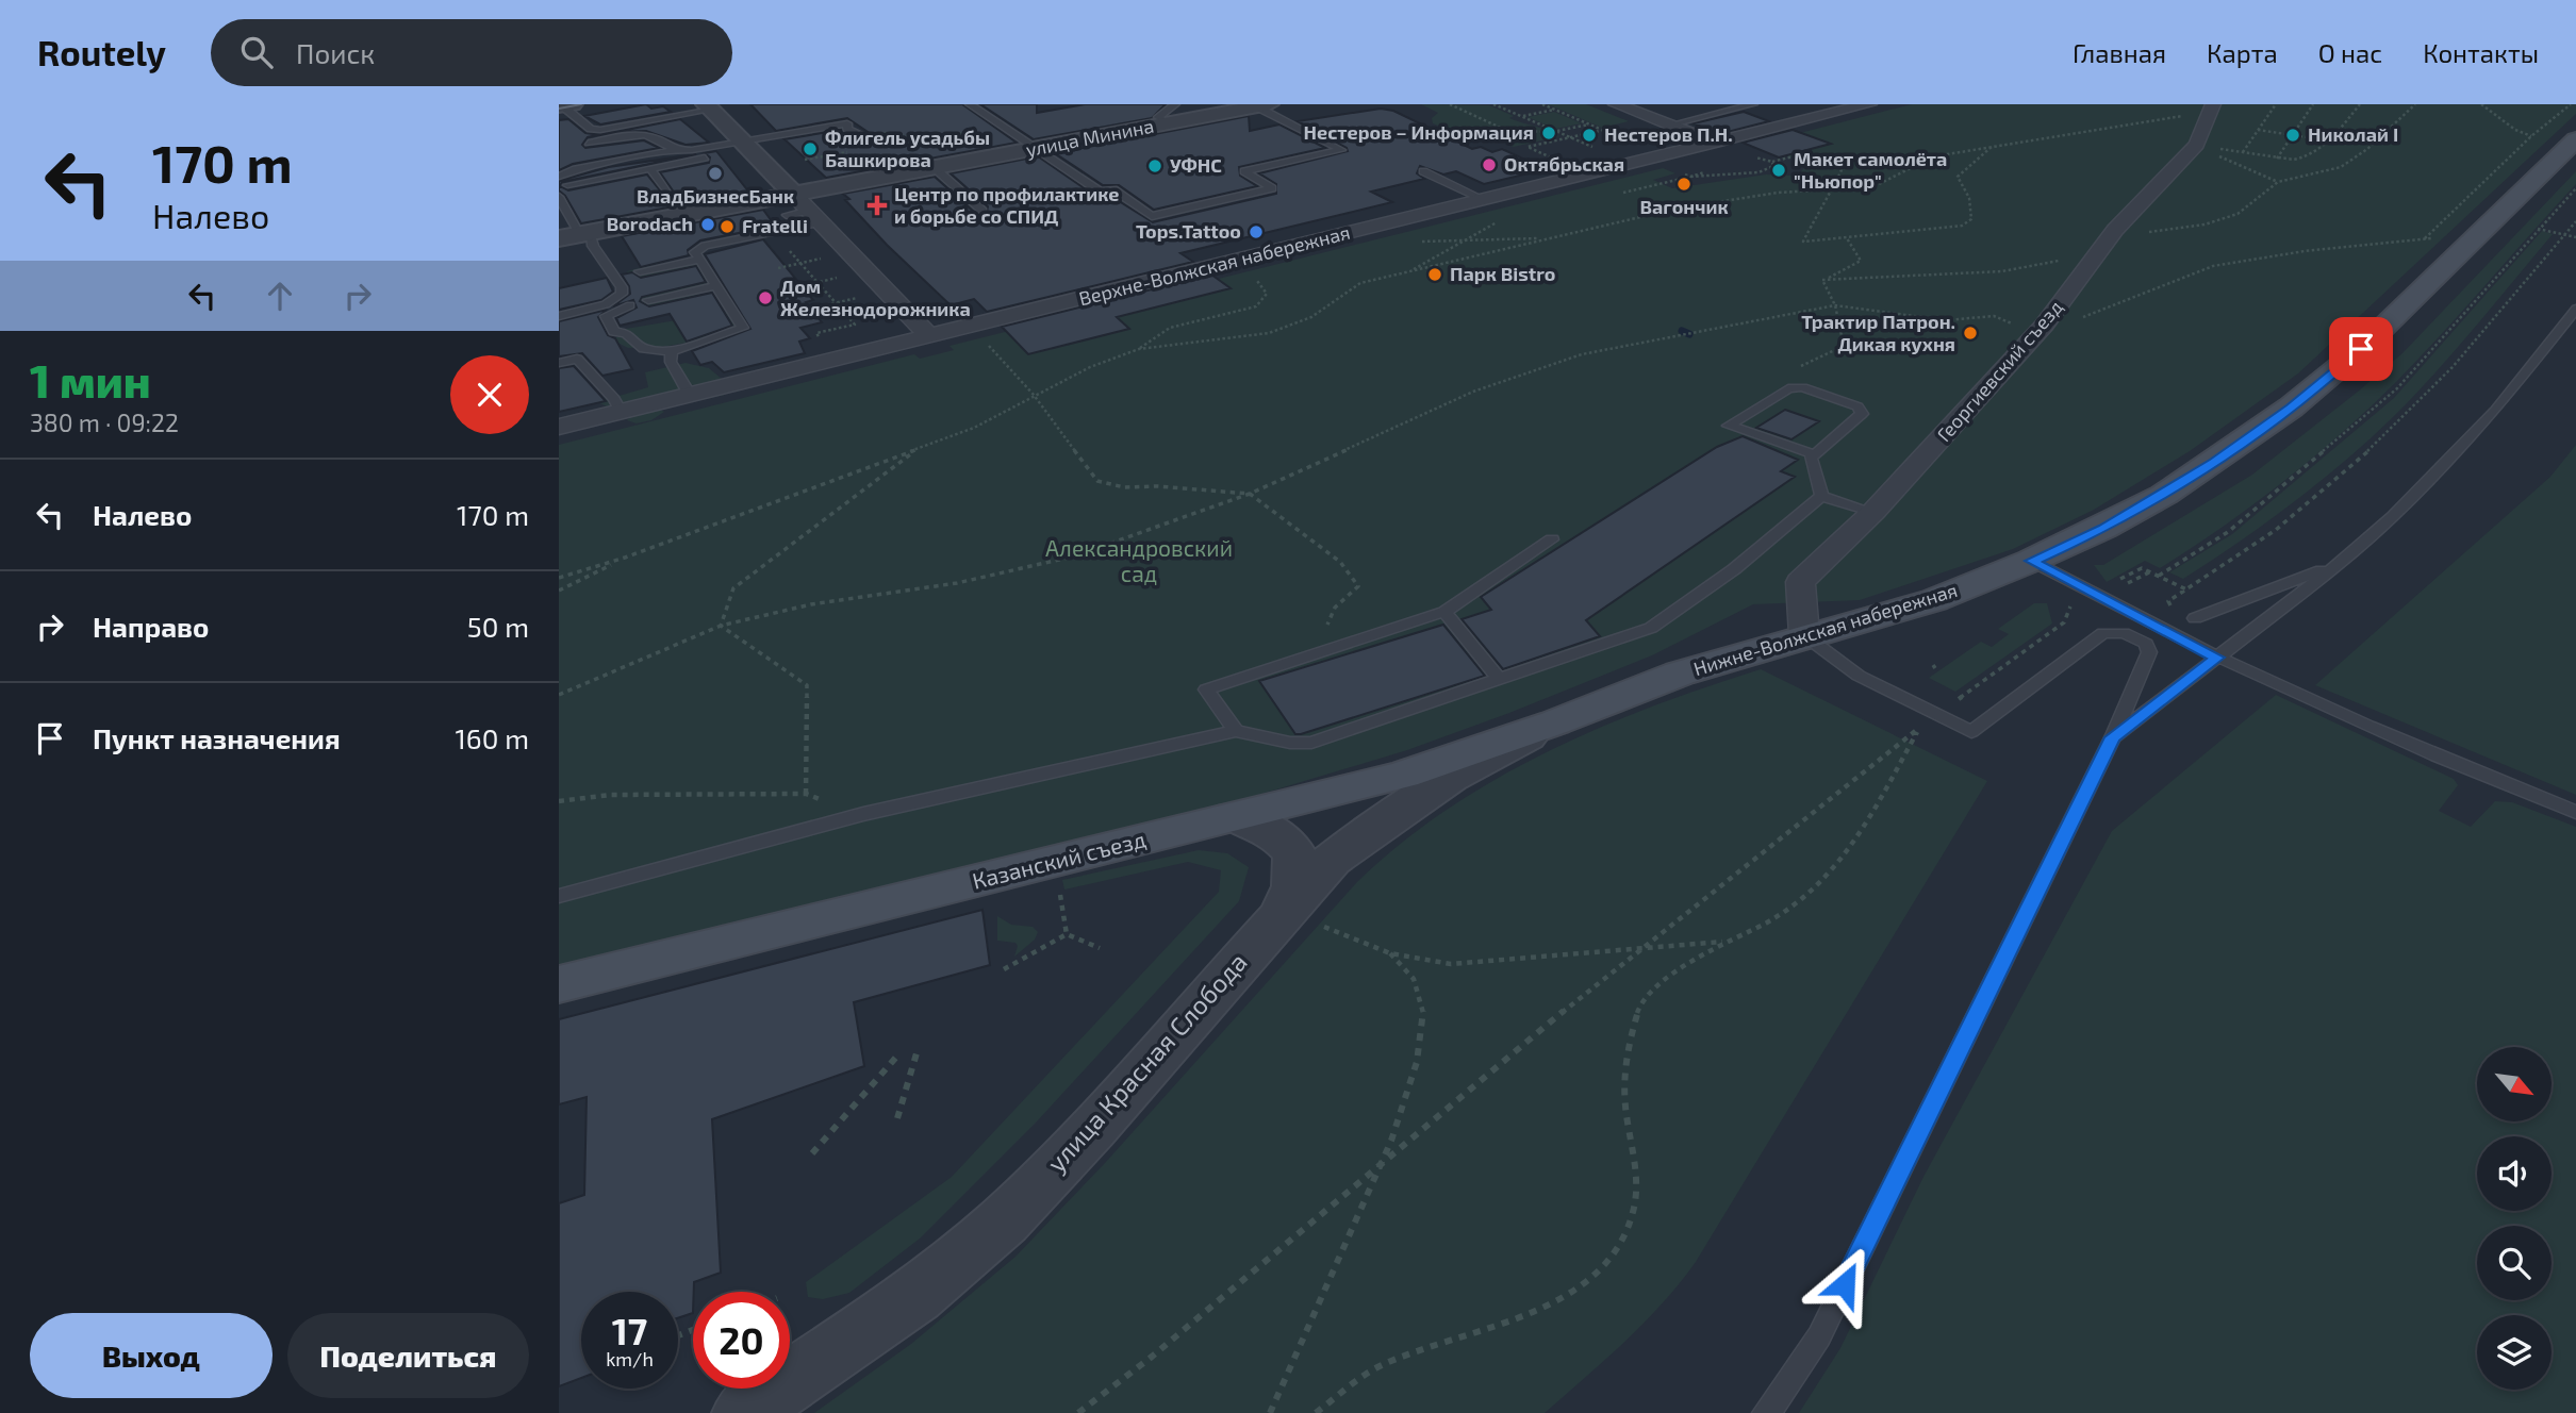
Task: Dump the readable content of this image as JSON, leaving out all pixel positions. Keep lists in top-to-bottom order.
{
  "streets": {
    "main road": ["Нижне-Волжская набережная", "Казанский съезд"],
    "street": [
      "улица Минина",
      "Верхне-Волжская набережная",
      "Георгиевский съезд",
      "улица Красная Слобода"
    ]
  },
  "crossings": [
    ["Георгиевский съезд", "Нижне-Волжская набережная"],
    ["Нижне-Волжская набережная", "Казанский съезд"],
    ["Нижне-Волжская набережная", "улица Красная Слобода"],
    ["Казанский съезд", "улица Красная Слобода"]
  ],
  "parks": ["Александровский сад"],
  "places": {
    "other": [
      "Нестеров – Информация",
      "Нестеров П.Н.",
      "Николай I",
      "Флигель усадьбы Башкирова",
      "Октябрьская",
      "УФНС",
      "Макет самолёта \"Ньюпор\"",
      "ВладБизнесБанк",
      "Вагончик",
      "Borodach",
      "Fratelli",
      "Tops.Tattoo",
      "Парк Bistro",
      "Дом Железнодорожника",
      "Трактир Патрон. Дикая кухня"
    ],
    "health": ["Центр по профилактике и борьбе со СПИД"]
  },
  "north": "bottom right",
  "page": {
    "header": "Routely",
    "search": "Поиск",
    "nav": [
      "Главная",
      "Карта",
      "О нас",
      "Контакты"
    ],
    "turn": ["170 m", "Налево"],
    "heading": ["1 мин", "380 m · 09:22"],
    "list": [
      {
        "name": "Налево",
        "value": "170 m"
      },
      {
        "name": "Направо",
        "value": "50 m"
      },
      {
        "name": "Пункт назначения",
        "value": "160 m"
      }
    ],
    "speed": "17 km/h",
    "limit": "20",
    "buttons": ["Выход", "Поделиться"]
  }
}
